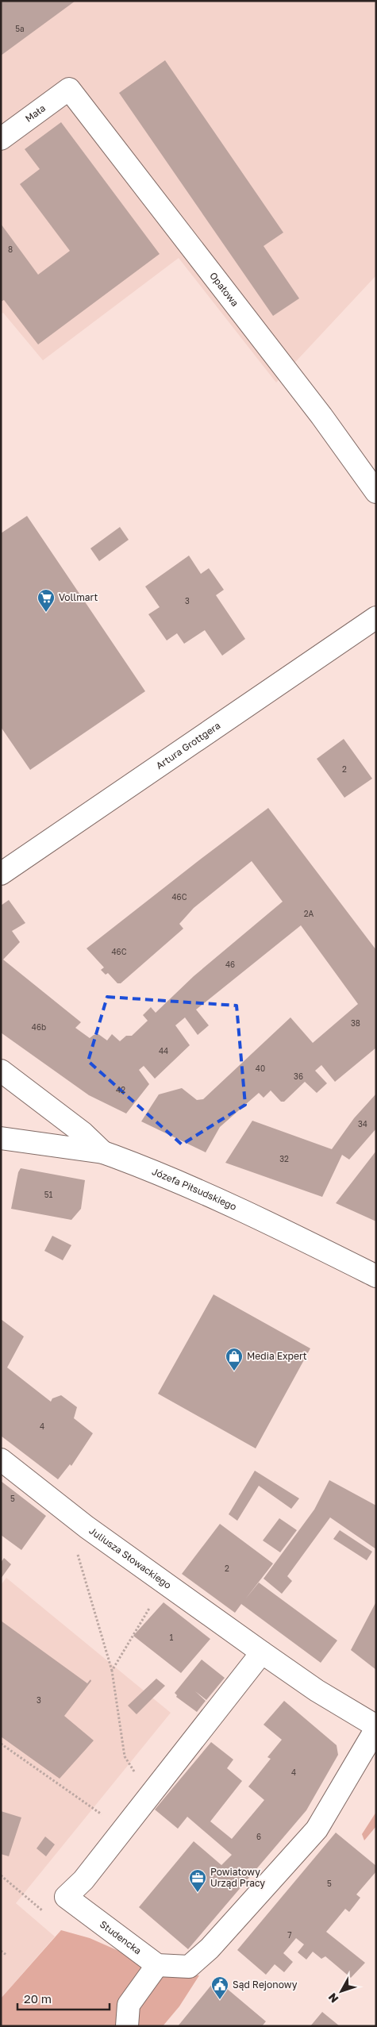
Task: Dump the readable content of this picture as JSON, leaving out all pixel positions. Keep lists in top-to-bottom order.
{
  "streets": {
    "street": [
      "Mała",
      "Opałowa",
      "Artura Grottgera",
      "Józefa Piłsudskiego",
      "Juliusza Słowackiego",
      "Studencka"
    ]
  },
  "crossings": [
    ["Mała", "Opałowa"],
    ["Juliusza Słowackiego", "Studencka"]
  ],
  "places": {
    "supermarket": ["Vollmart"],
    "shop": ["Media Expert"],
    "office": ["Powiatowy Urząd Pracy"],
    "public building": ["Sąd Rejonowy"]
  },
  "house_numbers": [
    "5a",
    "8",
    "3",
    "2",
    "46C",
    "2A",
    "46C",
    "46",
    "38",
    "46b",
    "44",
    "40",
    "36",
    "42",
    "34",
    "32",
    "51",
    "4",
    "5",
    "2",
    "1",
    "3",
    "4",
    "6",
    "5",
    "7"
  ],
  "scale_bar": "20 m",
  "north": "bottom left"
}
